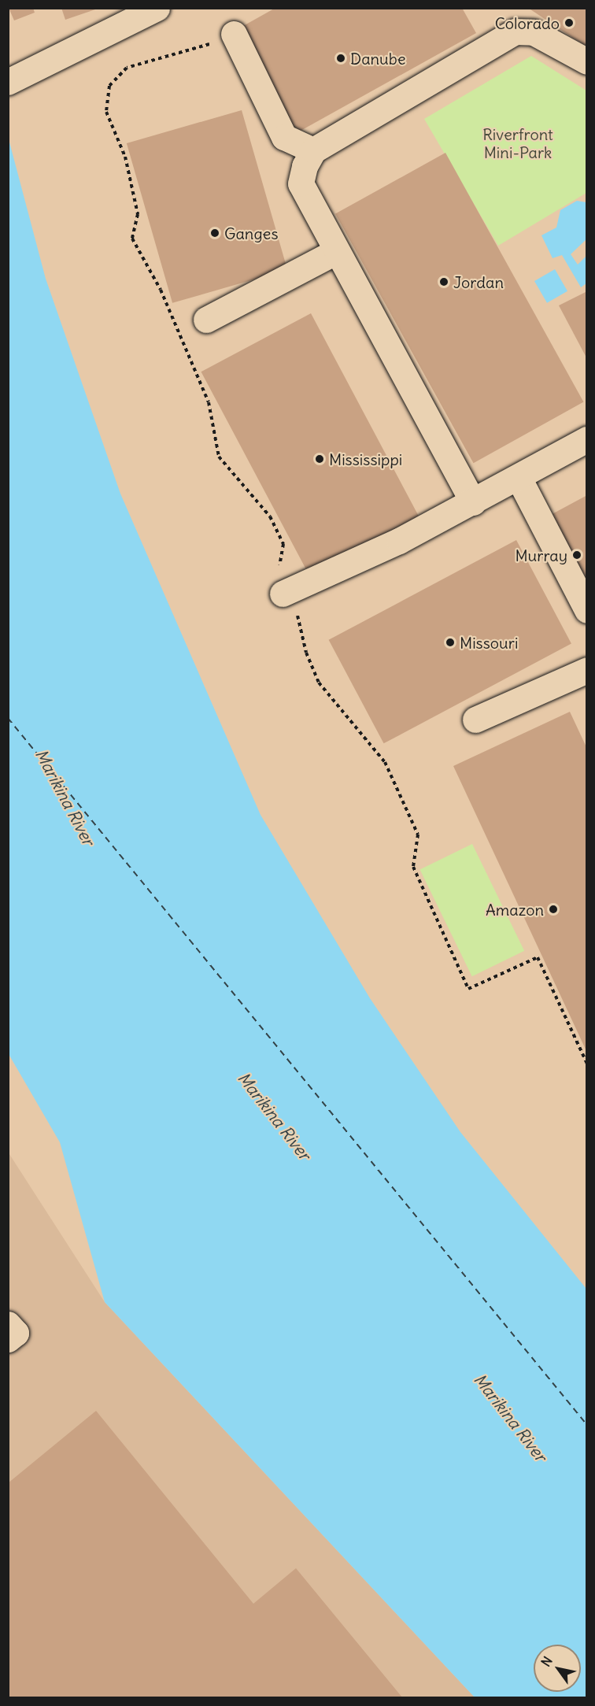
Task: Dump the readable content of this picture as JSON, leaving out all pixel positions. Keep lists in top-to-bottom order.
{
  "water": ["Marikina River"],
  "parks": ["Riverfront Mini-Park"],
  "places": [
    "Colorado",
    "Danube",
    "Ganges",
    "Jordan",
    "Mississippi",
    "Murray",
    "Missouri",
    "Amazon"
  ],
  "north": "top left"
}
